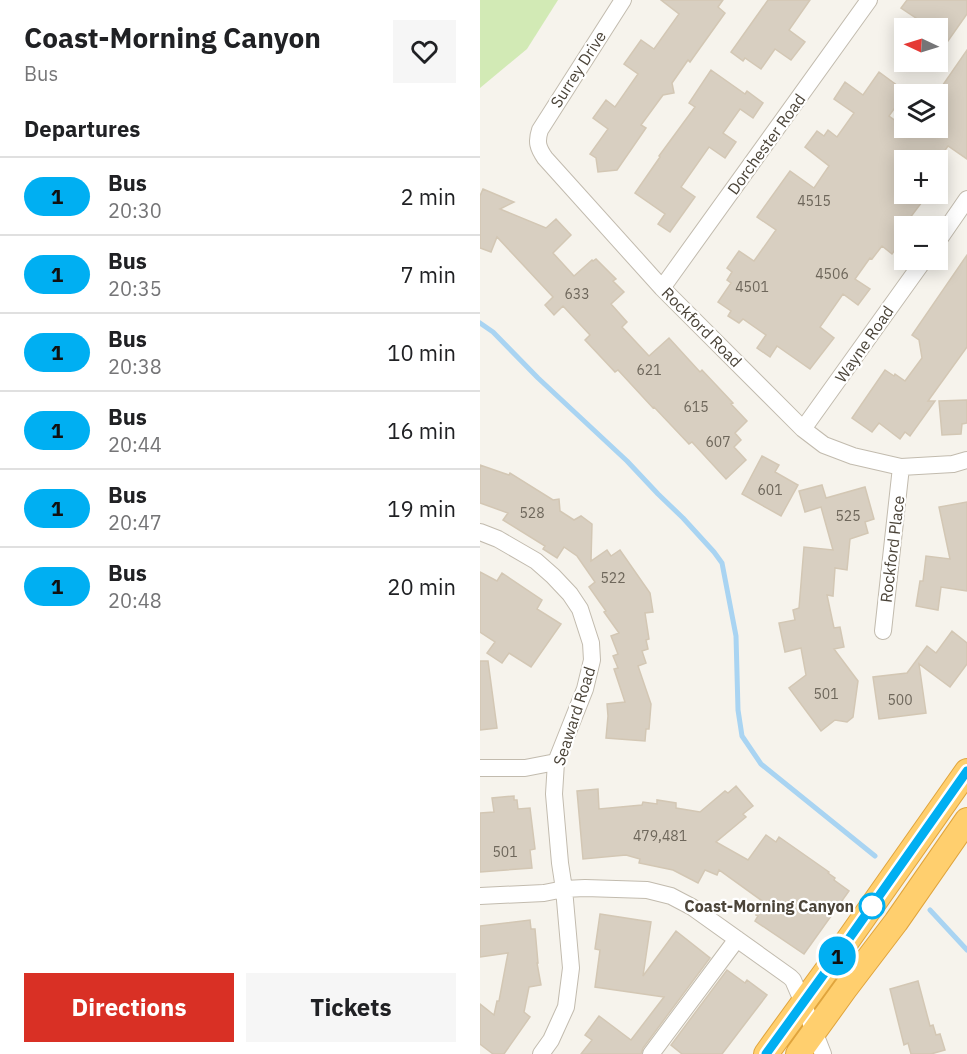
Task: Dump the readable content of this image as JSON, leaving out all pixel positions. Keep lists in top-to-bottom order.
{
  "streets": {
    "street": [
      "Surrey Drive",
      "Dorchester Road",
      "Rockford Road",
      "Wayne Road",
      "Rockford Place",
      "Seaward Road"
    ]
  },
  "crossings": [
    ["Surrey Drive", "Rockford Road"],
    ["Dorchester Road", "Rockford Road"],
    ["Rockford Road", "Wayne Road"],
    ["Rockford Road", "Rockford Place"]
  ],
  "places": ["Coast-Morning Canyon"],
  "lines": ["bus line 1"],
  "house_numbers": [
    "4515",
    "4506",
    "4501",
    "633",
    "621",
    "615",
    "607",
    "601",
    "528",
    "525",
    "522",
    "501",
    "500",
    "479,481",
    "501"
  ],
  "north": "left",
  "page": {
    "heading": [
      ["Coast-Morning Canyon", "Bus"],
      "Departures"
    ],
    "on_map": "1",
    "map_buttons": ["+", "−"],
    "list": [
      {
        "mark": "1",
        "name": "Bus",
        "note": "20:30",
        "value": "2 min"
      },
      {
        "mark": "1",
        "name": "Bus",
        "note": "20:35",
        "value": "7 min"
      },
      {
        "mark": "1",
        "name": "Bus",
        "note": "20:38",
        "value": "10 min"
      },
      {
        "mark": "1",
        "name": "Bus",
        "note": "20:44",
        "value": "16 min"
      },
      {
        "mark": "1",
        "name": "Bus",
        "note": "20:47",
        "value": "19 min"
      },
      {
        "mark": "1",
        "name": "Bus",
        "note": "20:48",
        "value": "20 min"
      }
    ],
    "buttons": ["Directions", "Tickets"]
  }
}
